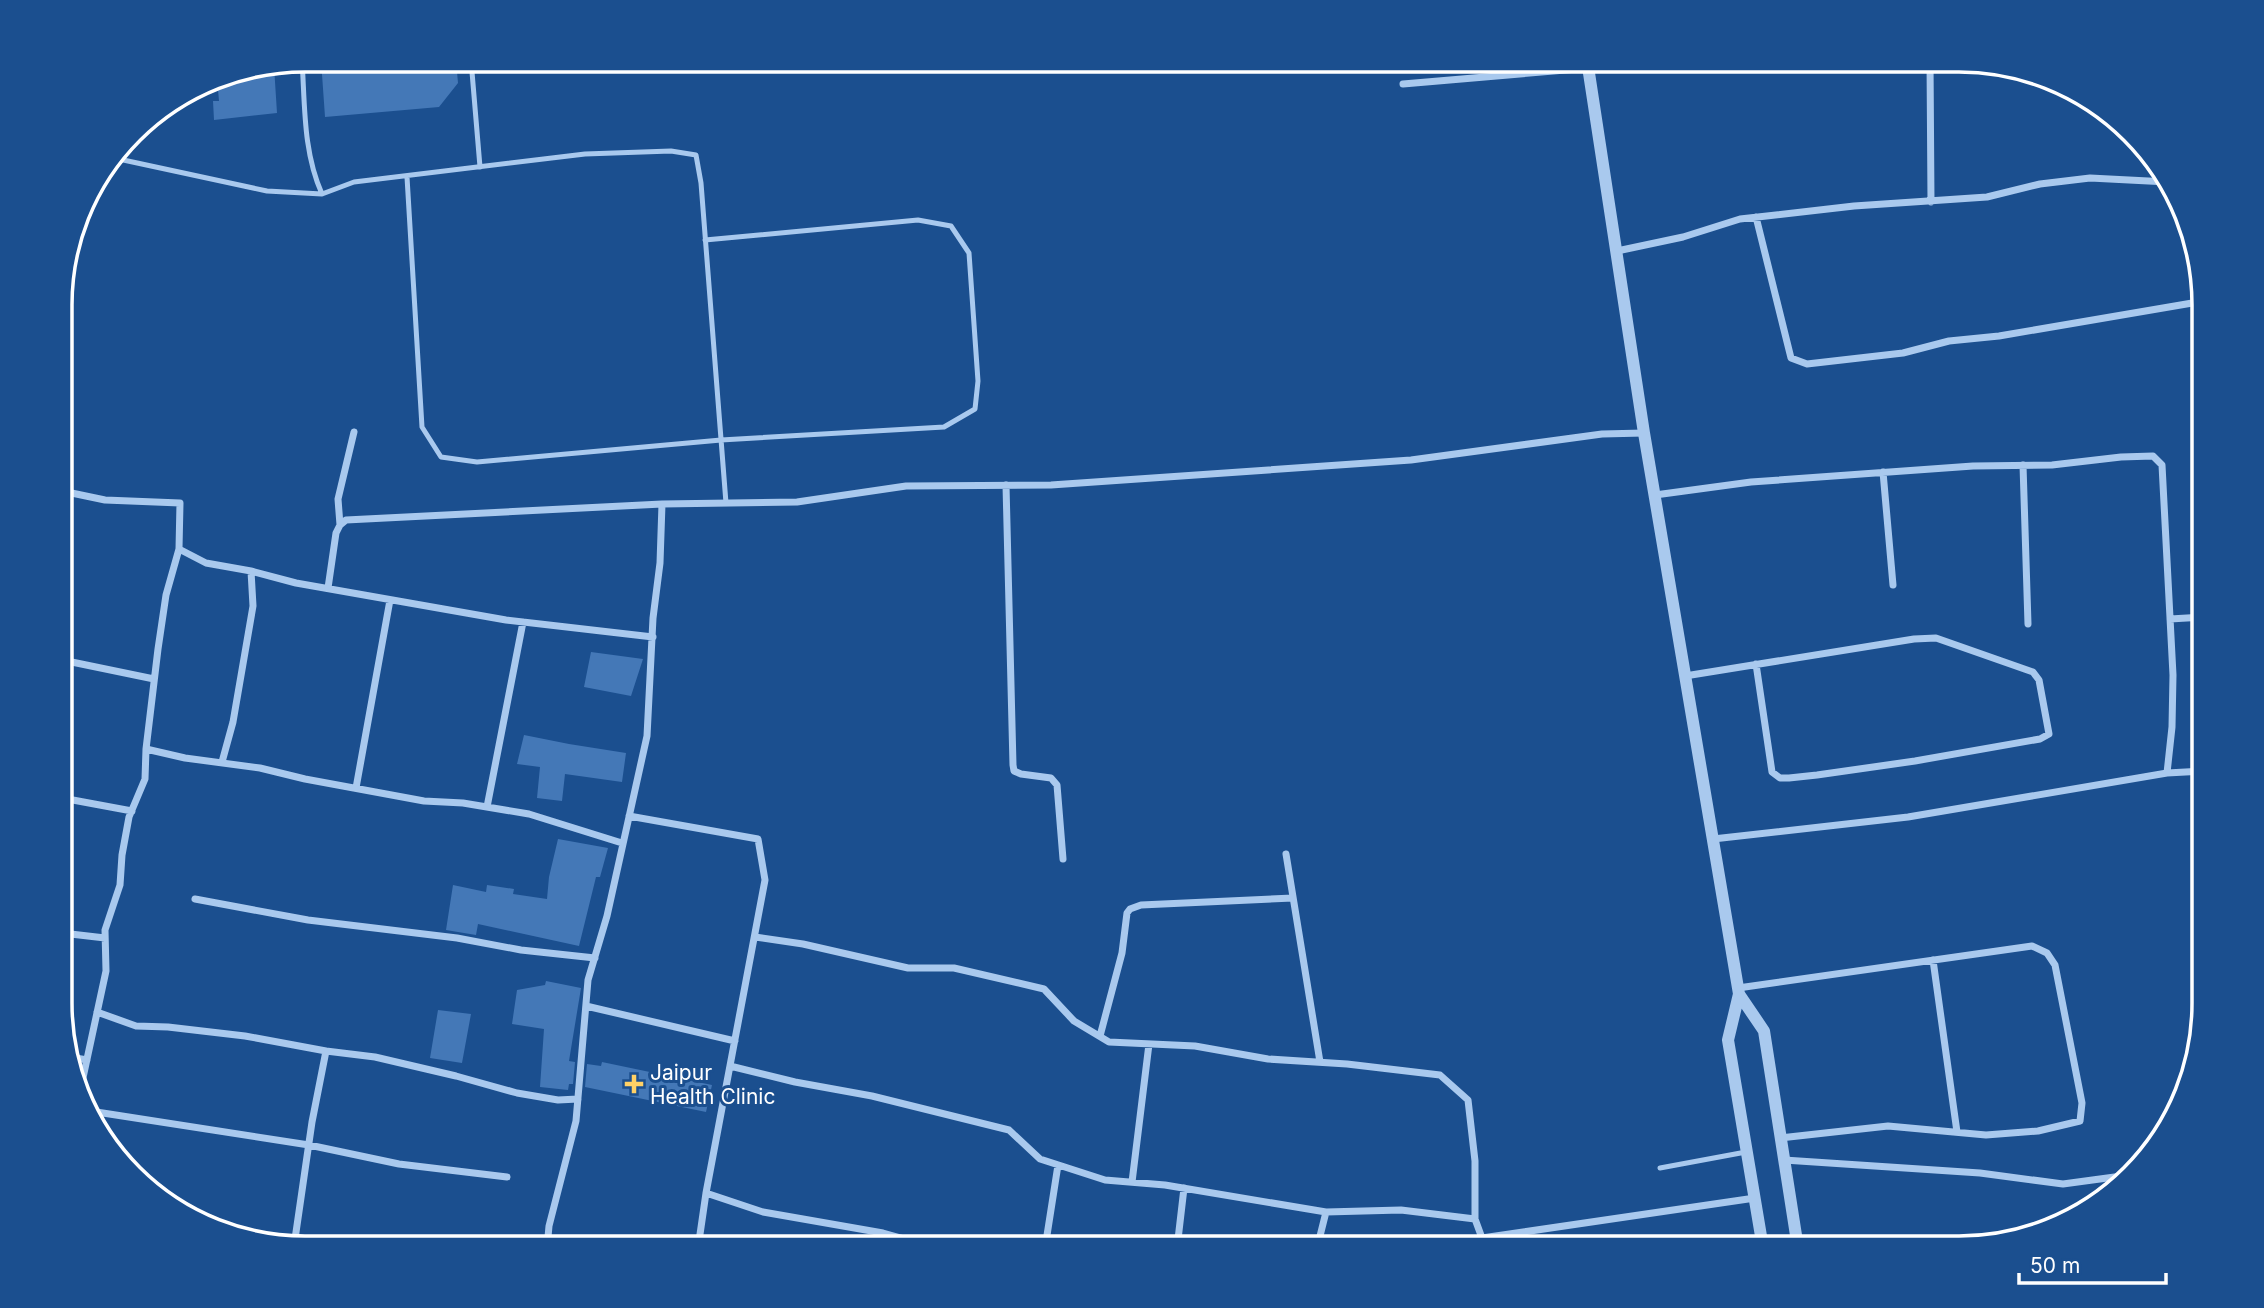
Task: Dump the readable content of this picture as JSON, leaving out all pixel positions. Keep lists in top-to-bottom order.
{
  "places": {
    "health": ["Jaipur Health Clinic"]
  },
  "scale_bar": "50 m"
}
